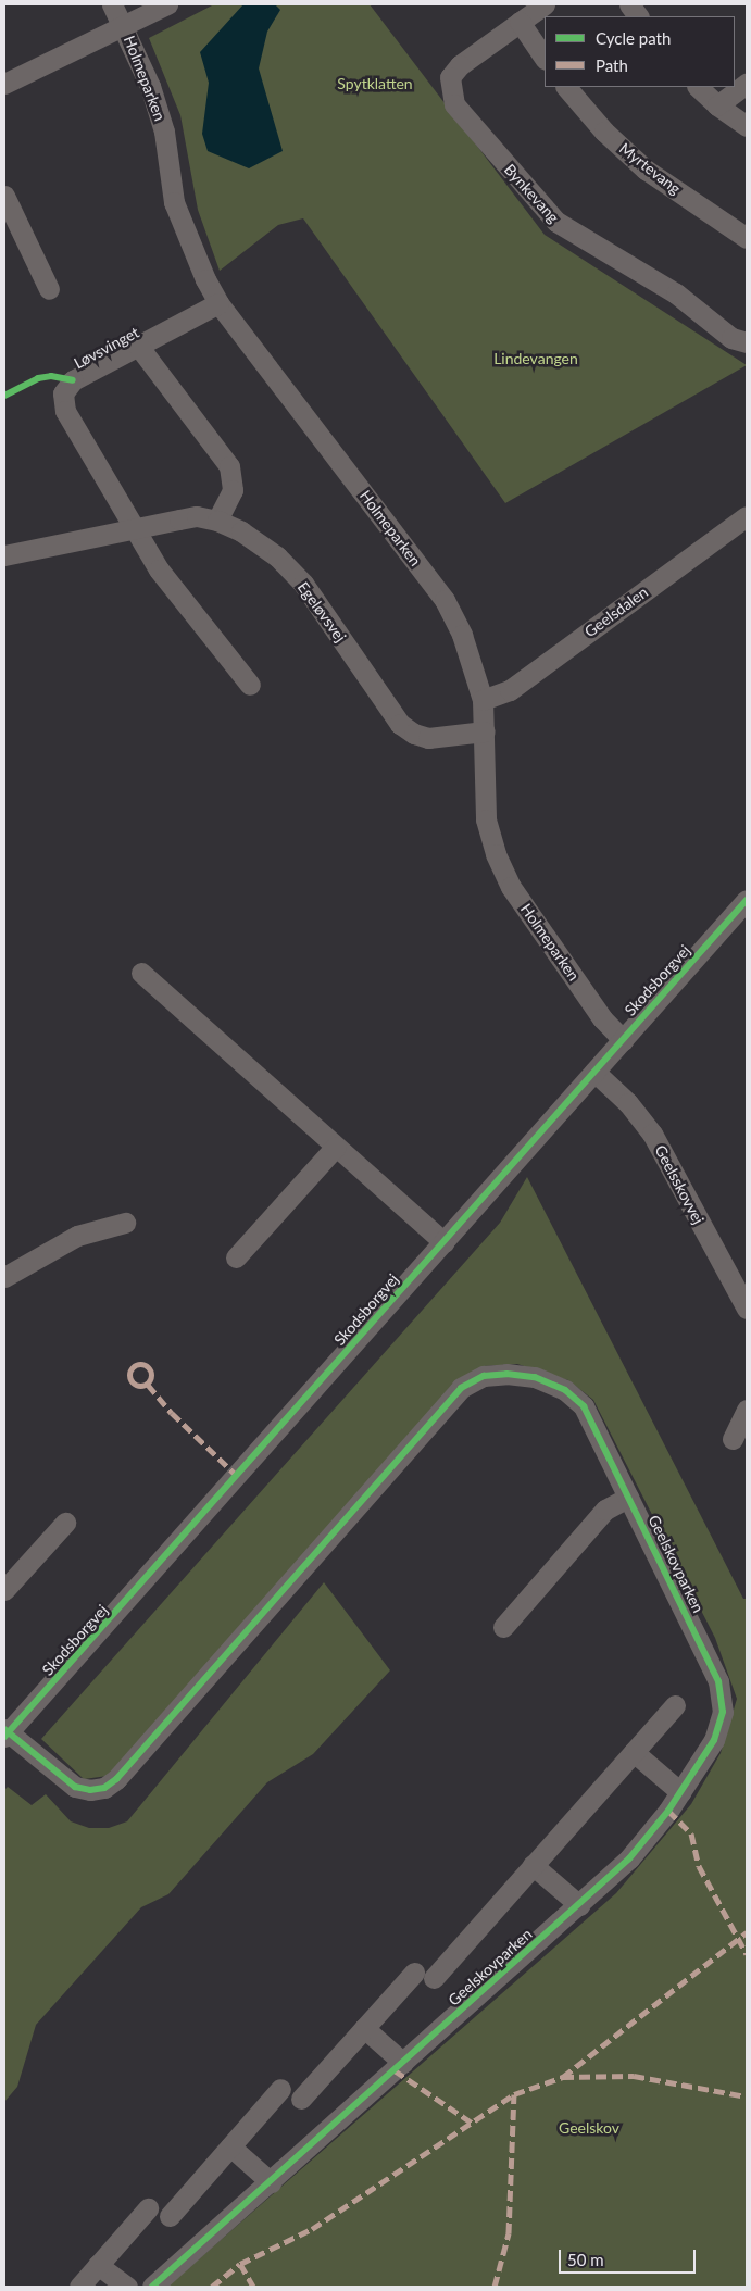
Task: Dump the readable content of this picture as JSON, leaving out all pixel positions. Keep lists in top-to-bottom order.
{
  "streets": {
    "street": [
      "Holmeparken",
      "Myrtevang",
      "Bynkevang",
      "Løvsvinget",
      "Egeløvsvej",
      "Geelsdalen",
      "Skodsborgvej",
      "Geelsskovvej",
      "Geelskovparken"
    ]
  },
  "crossings": [
    ["Holmeparken", "Løvsvinget"],
    ["Holmeparken", "Egeløvsvej"],
    ["Holmeparken", "Geelsdalen"],
    ["Holmeparken", "Skodsborgvej"],
    ["Løvsvinget", "Egeløvsvej"],
    ["Skodsborgvej", "Geelsskovvej"],
    ["Skodsborgvej", "Geelskovparken"]
  ],
  "parks": ["Spytklatten", "Lindevangen", "Geelskov"],
  "legend": ["Cycle path", "Path"],
  "scale_bar": "50 m"
}
